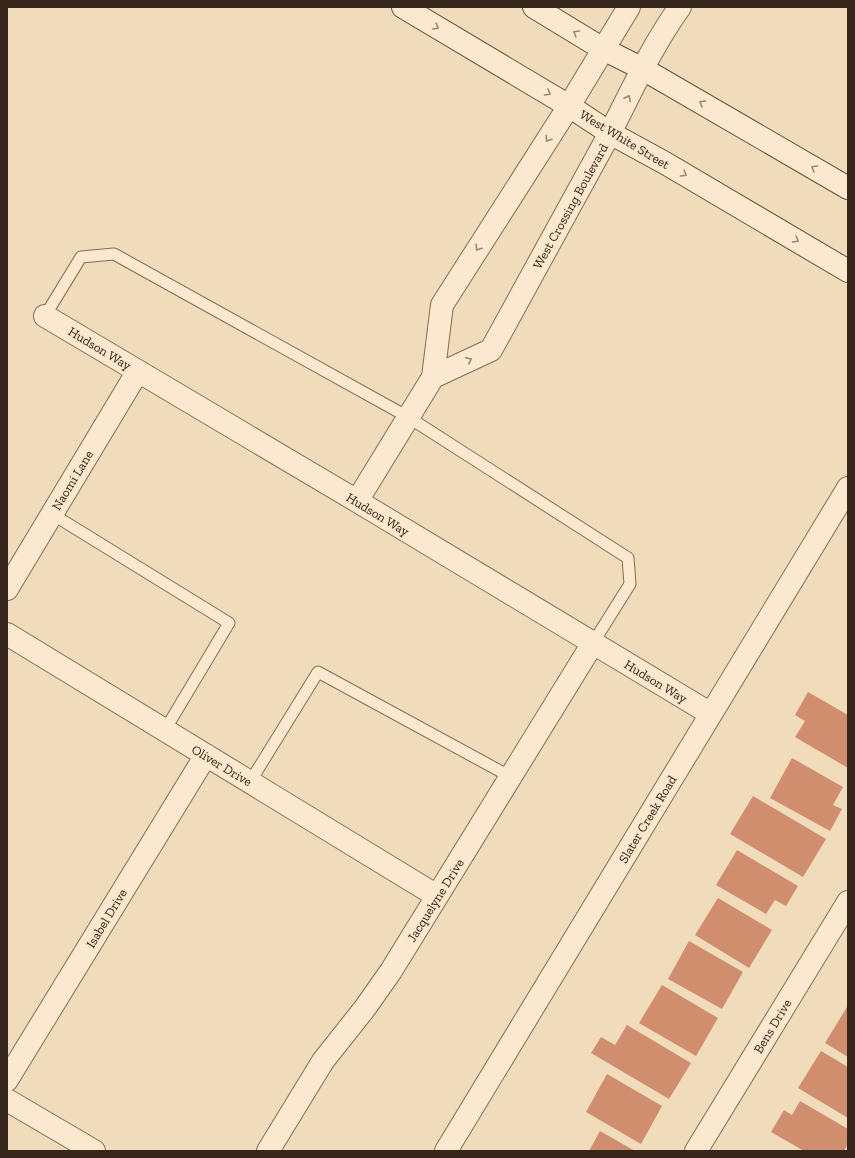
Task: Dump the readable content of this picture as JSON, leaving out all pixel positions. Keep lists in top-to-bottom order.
{
  "streets": {
    "street": [
      "West White Street",
      "West Crossing Boulevard",
      "Hudson Way",
      "Naomi Lane",
      "Oliver Drive",
      "Slater Creek Road",
      "Jacquelyne Drive",
      "Isabel Drive",
      "Bens Drive"
    ]
  },
  "crossings": [
    ["West White Street", "West Crossing Boulevard"],
    ["Hudson Way", "Naomi Lane"],
    ["Hudson Way", "Slater Creek Road"],
    ["Hudson Way", "Jacquelyne Drive"],
    ["Oliver Drive", "Jacquelyne Drive"],
    ["Oliver Drive", "Isabel Drive"]
  ]
}
